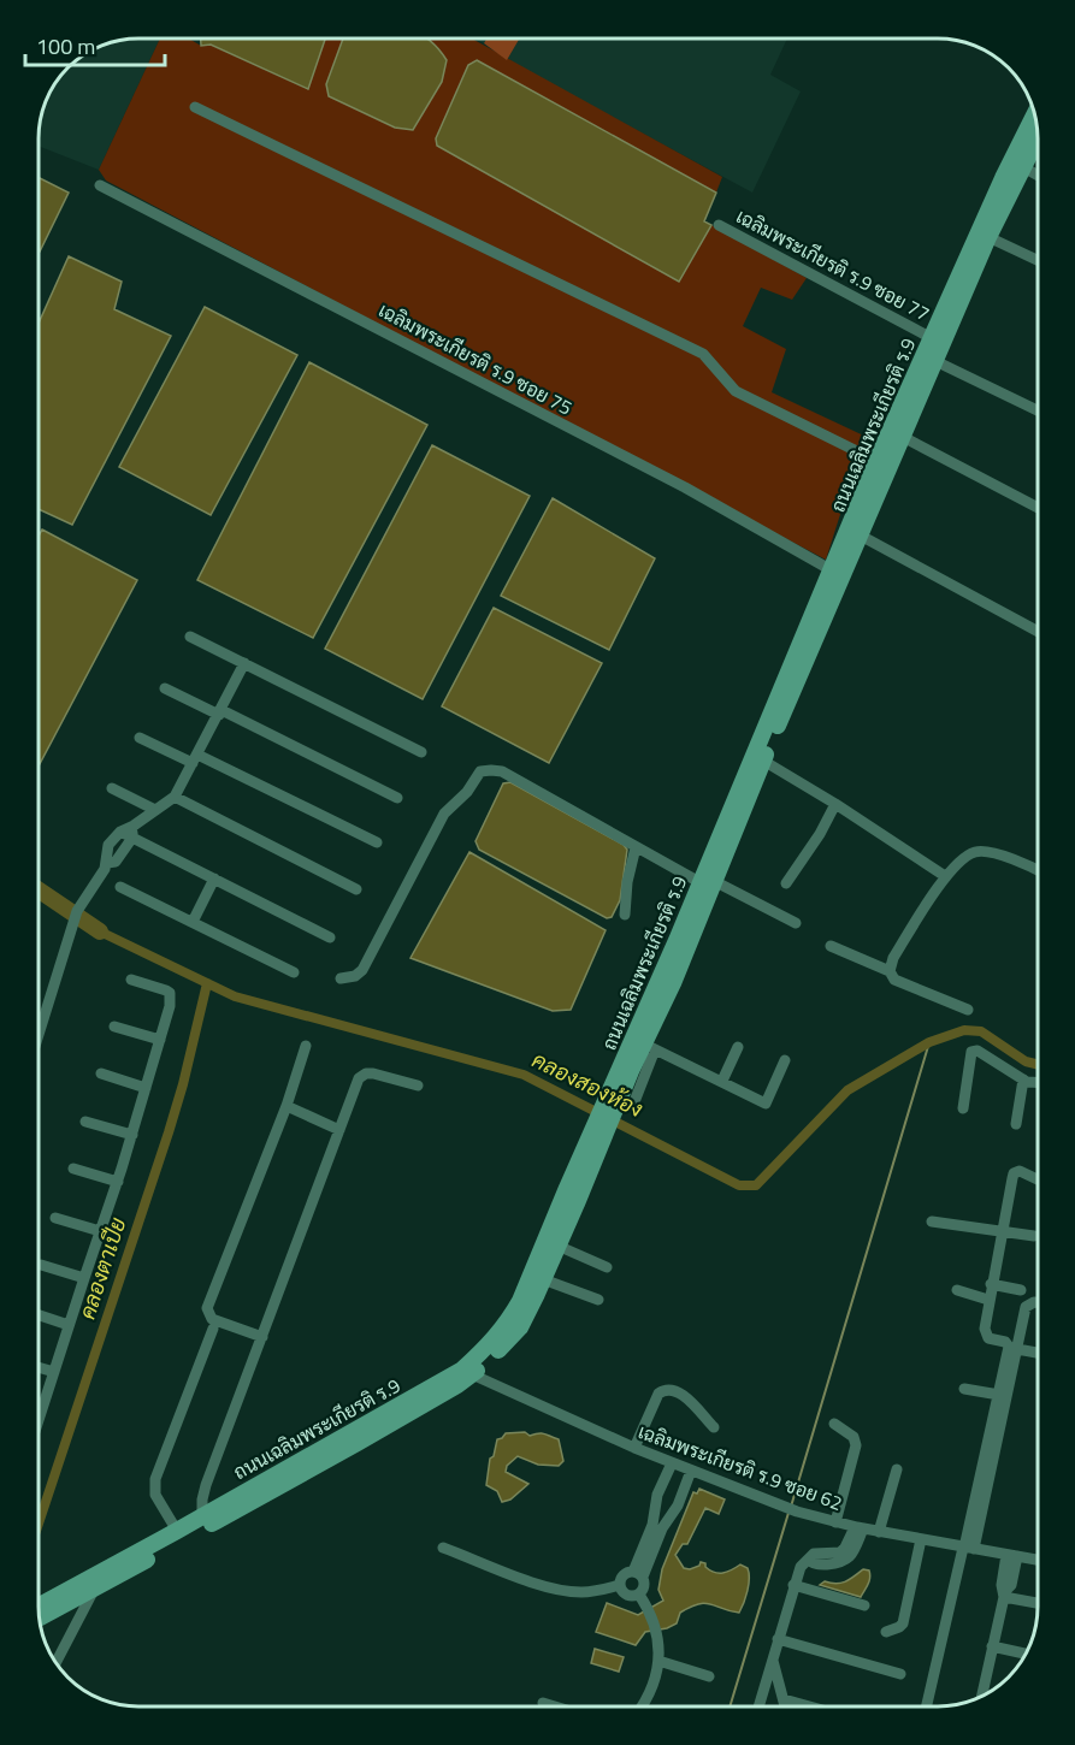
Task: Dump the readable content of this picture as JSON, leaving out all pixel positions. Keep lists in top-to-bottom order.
{
  "streets": {
    "main road": ["ถนนเฉลิมพระเกียรติ ร.9"],
    "street": ["เฉลิมพระเกียรติ ร.9 ซอย 77", "เฉลิมพระเกียรติ ร.9 ซอย 75", "เฉลิมพระเกียรติ ร.9 ซอย 62"]
  },
  "crossings": [
    ["เฉลิมพระเกียรติ ร.9 ซอย 77", "ถนนเฉลิมพระเกียรติ ร.9"],
    ["เฉลิมพระเกียรติ ร.9 ซอย 75", "ถนนเฉลิมพระเกียรติ ร.9"],
    ["ถนนเฉลิมพระเกียรติ ร.9", "เฉลิมพระเกียรติ ร.9 ซอย 62"]
  ],
  "water": ["คลองสองห้อง", "คลองตาเปีย"],
  "scale_bar": "100 m"
}
